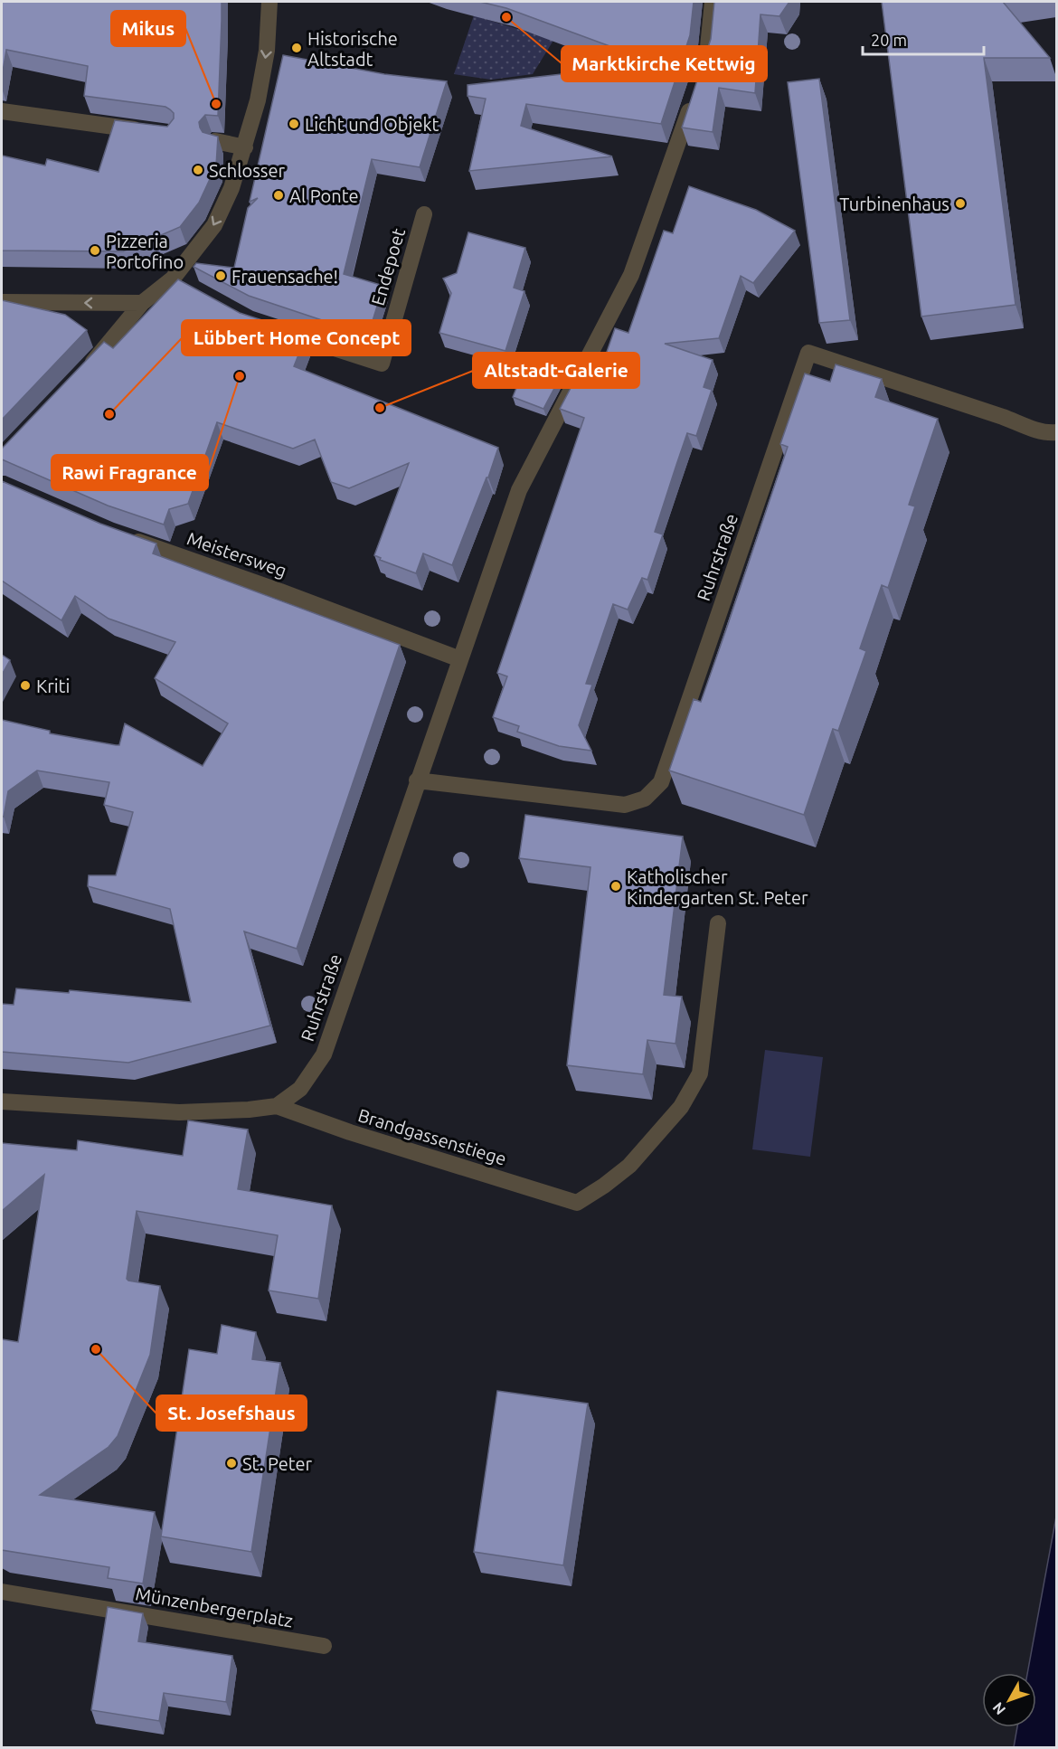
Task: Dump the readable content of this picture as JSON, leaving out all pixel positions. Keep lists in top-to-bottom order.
{
  "streets": {
    "street": [
      "Endepoet",
      "Meistersweg",
      "Ruhrstraße",
      "Brandgassenstiege",
      "Münzenbergerplatz"
    ]
  },
  "crossings": [
    ["Meistersweg", "Ruhrstraße"],
    ["Ruhrstraße", "Brandgassenstiege"]
  ],
  "places": [
    "Marktkirche Kettwig",
    "Historische Altstadt",
    "Mikus",
    "Licht und Objekt",
    "Schlosser",
    "Al Ponte",
    "Turbinenhaus",
    "Pizzeria Portofino",
    "Frauensache!",
    "Rawi Fragrance",
    "Altstadt-Galerie",
    "Lübbert Home Concept",
    "Kriti",
    "Katholischer Kindergarten St. Peter",
    "St. Josefshaus",
    "St. Peter"
  ],
  "scale_bar": "20 m",
  "north": "bottom left"
}
